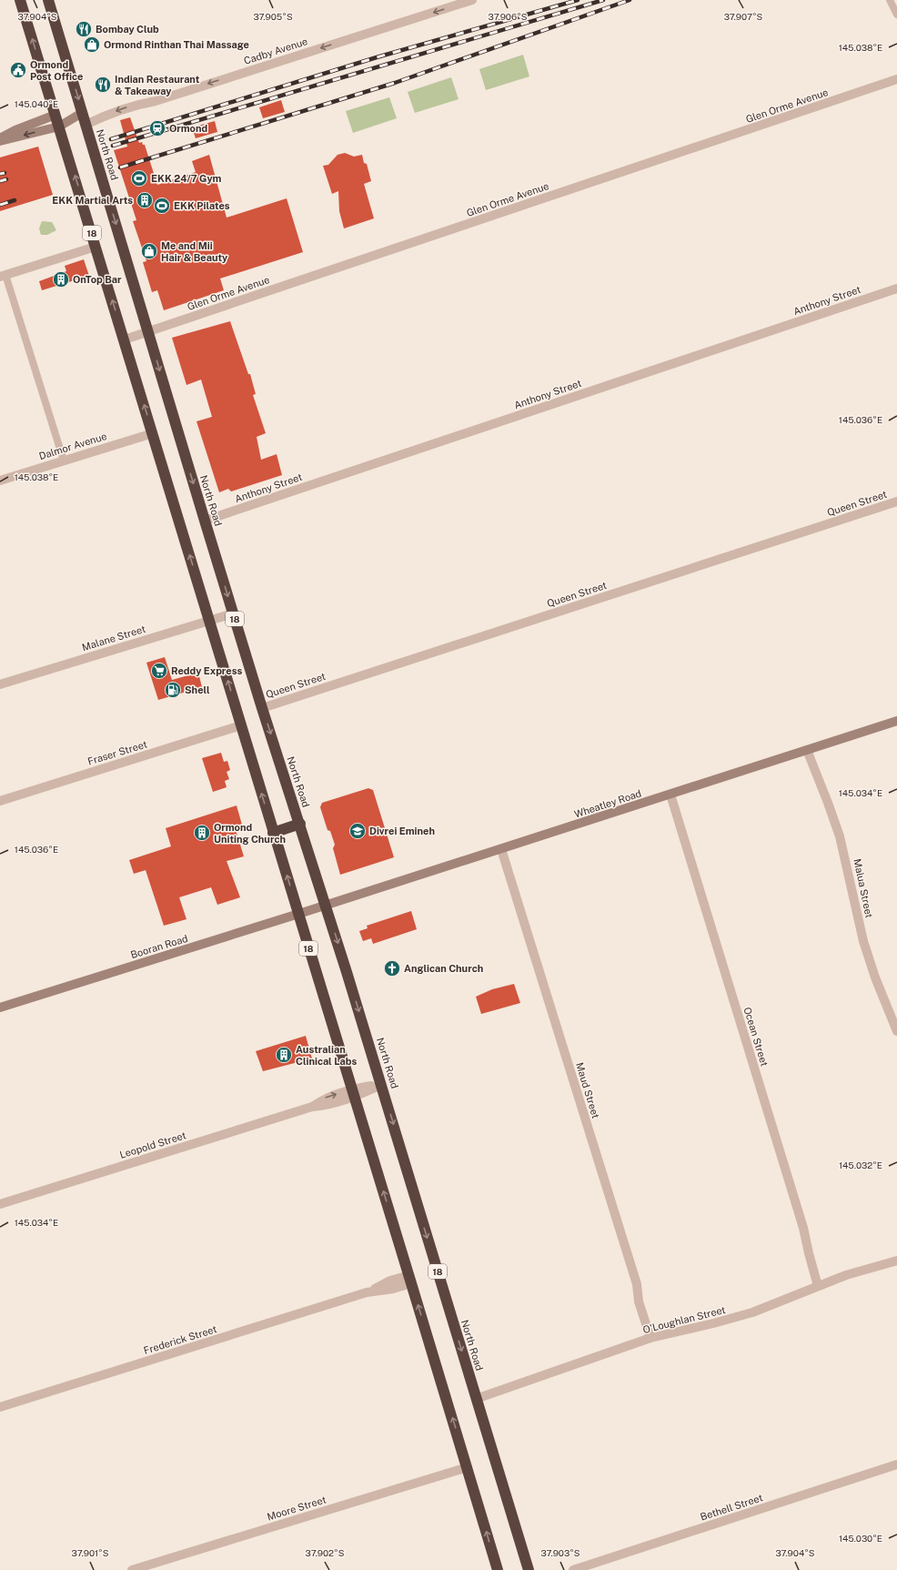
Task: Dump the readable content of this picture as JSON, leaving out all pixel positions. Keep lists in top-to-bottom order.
{
  "streets": {
    "highway": ["North Road", "18"],
    "street": [
      "Cadby Avenue",
      "Glen Orme Avenue",
      "Anthony Street",
      "Dalmor Avenue",
      "Queen Street",
      "Malane Street",
      "Fraser Street",
      "Wheatley Road",
      "Malua Street",
      "Booran Road",
      "Ocean Street",
      "Maud Street",
      "Leopold Street",
      "O'Loughlan Street",
      "Frederick Street",
      "Bethell Street",
      "Moore Street"
    ]
  },
  "crossings": [
    ["Cadby Avenue", "North Road"],
    ["Glen Orme Avenue", "North Road"],
    ["Glen Orme Avenue", "18"],
    ["North Road", "Anthony Street"],
    ["North Road", "Queen Street"],
    ["North Road", "Malane Street"],
    ["North Road", "Wheatley Road"],
    ["North Road", "Booran Road"],
    ["North Road", "Leopold Street"],
    ["North Road", "O'Loughlan Street"],
    ["18", "Dalmor Avenue"],
    ["18", "Malane Street"],
    ["18", "Fraser Street"],
    ["18", "Booran Road"],
    ["18", "Leopold Street"],
    ["18", "Frederick Street"],
    ["18", "Moore Street"],
    ["Wheatley Road", "Malua Street"],
    ["Wheatley Road", "Booran Road"],
    ["Wheatley Road", "Ocean Street"],
    ["Wheatley Road", "Maud Street"],
    ["Ocean Street", "O'Loughlan Street"],
    ["Maud Street", "O'Loughlan Street"]
  ],
  "one_way": ["Cadby Avenue"],
  "places": {
    "restaurant": ["Bombay Club", "Indian Restaurant & Takeaway"],
    "shop": ["Ormond Rinthan Thai Massage", "Me and Mii Hair & Beauty"],
    "public building": ["Ormond Post Office"],
    "station": ["Ormond"],
    "sports": ["EKK 24/7 Gym", "EKK Pilates"],
    "building": [
      "EKK Martial Arts",
      "OnTop Bar",
      "Ormond Uniting Church",
      "Australian Clinical Labs"
    ],
    "supermarket": ["Reddy Express"],
    "fuel station": ["Shell"],
    "school or university": ["Divrei Emineh"],
    "church": ["Anglican Church"]
  },
  "coordinates": [
    "37.904°S",
    "37.905°S",
    "37.906°S",
    "37.907°S",
    "145.038°E",
    "145.040°E",
    "145.036°E",
    "145.034°E",
    "145.032°E",
    "145.030°E",
    "37.901°S",
    "37.902°S",
    "37.903°S"
  ]
}
